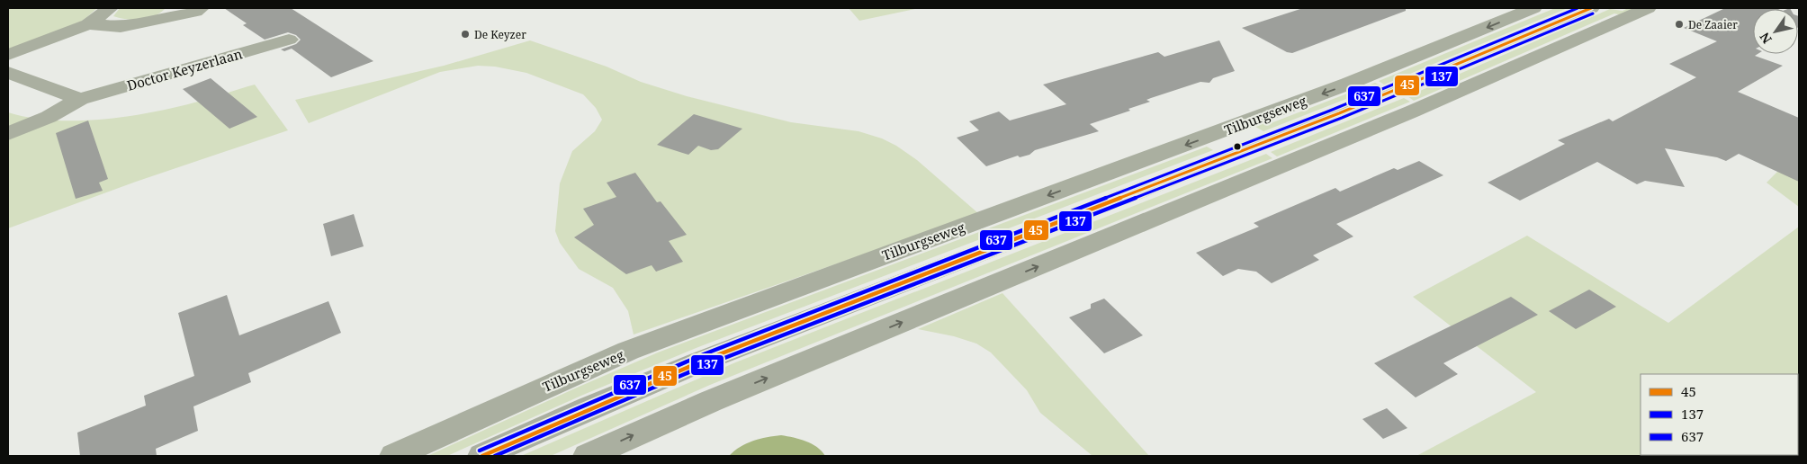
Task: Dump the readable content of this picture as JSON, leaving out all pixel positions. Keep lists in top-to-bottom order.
{
  "streets": {
    "street": ["Doctor Keyzerlaan", "Tilburgseweg"]
  },
  "places": ["De Zaaier", "De Keyzer"],
  "lines": ["transit line 45", "transit line 637", "transit line 137"],
  "legend": ["45", "137", "637"],
  "north": "bottom left"
}
